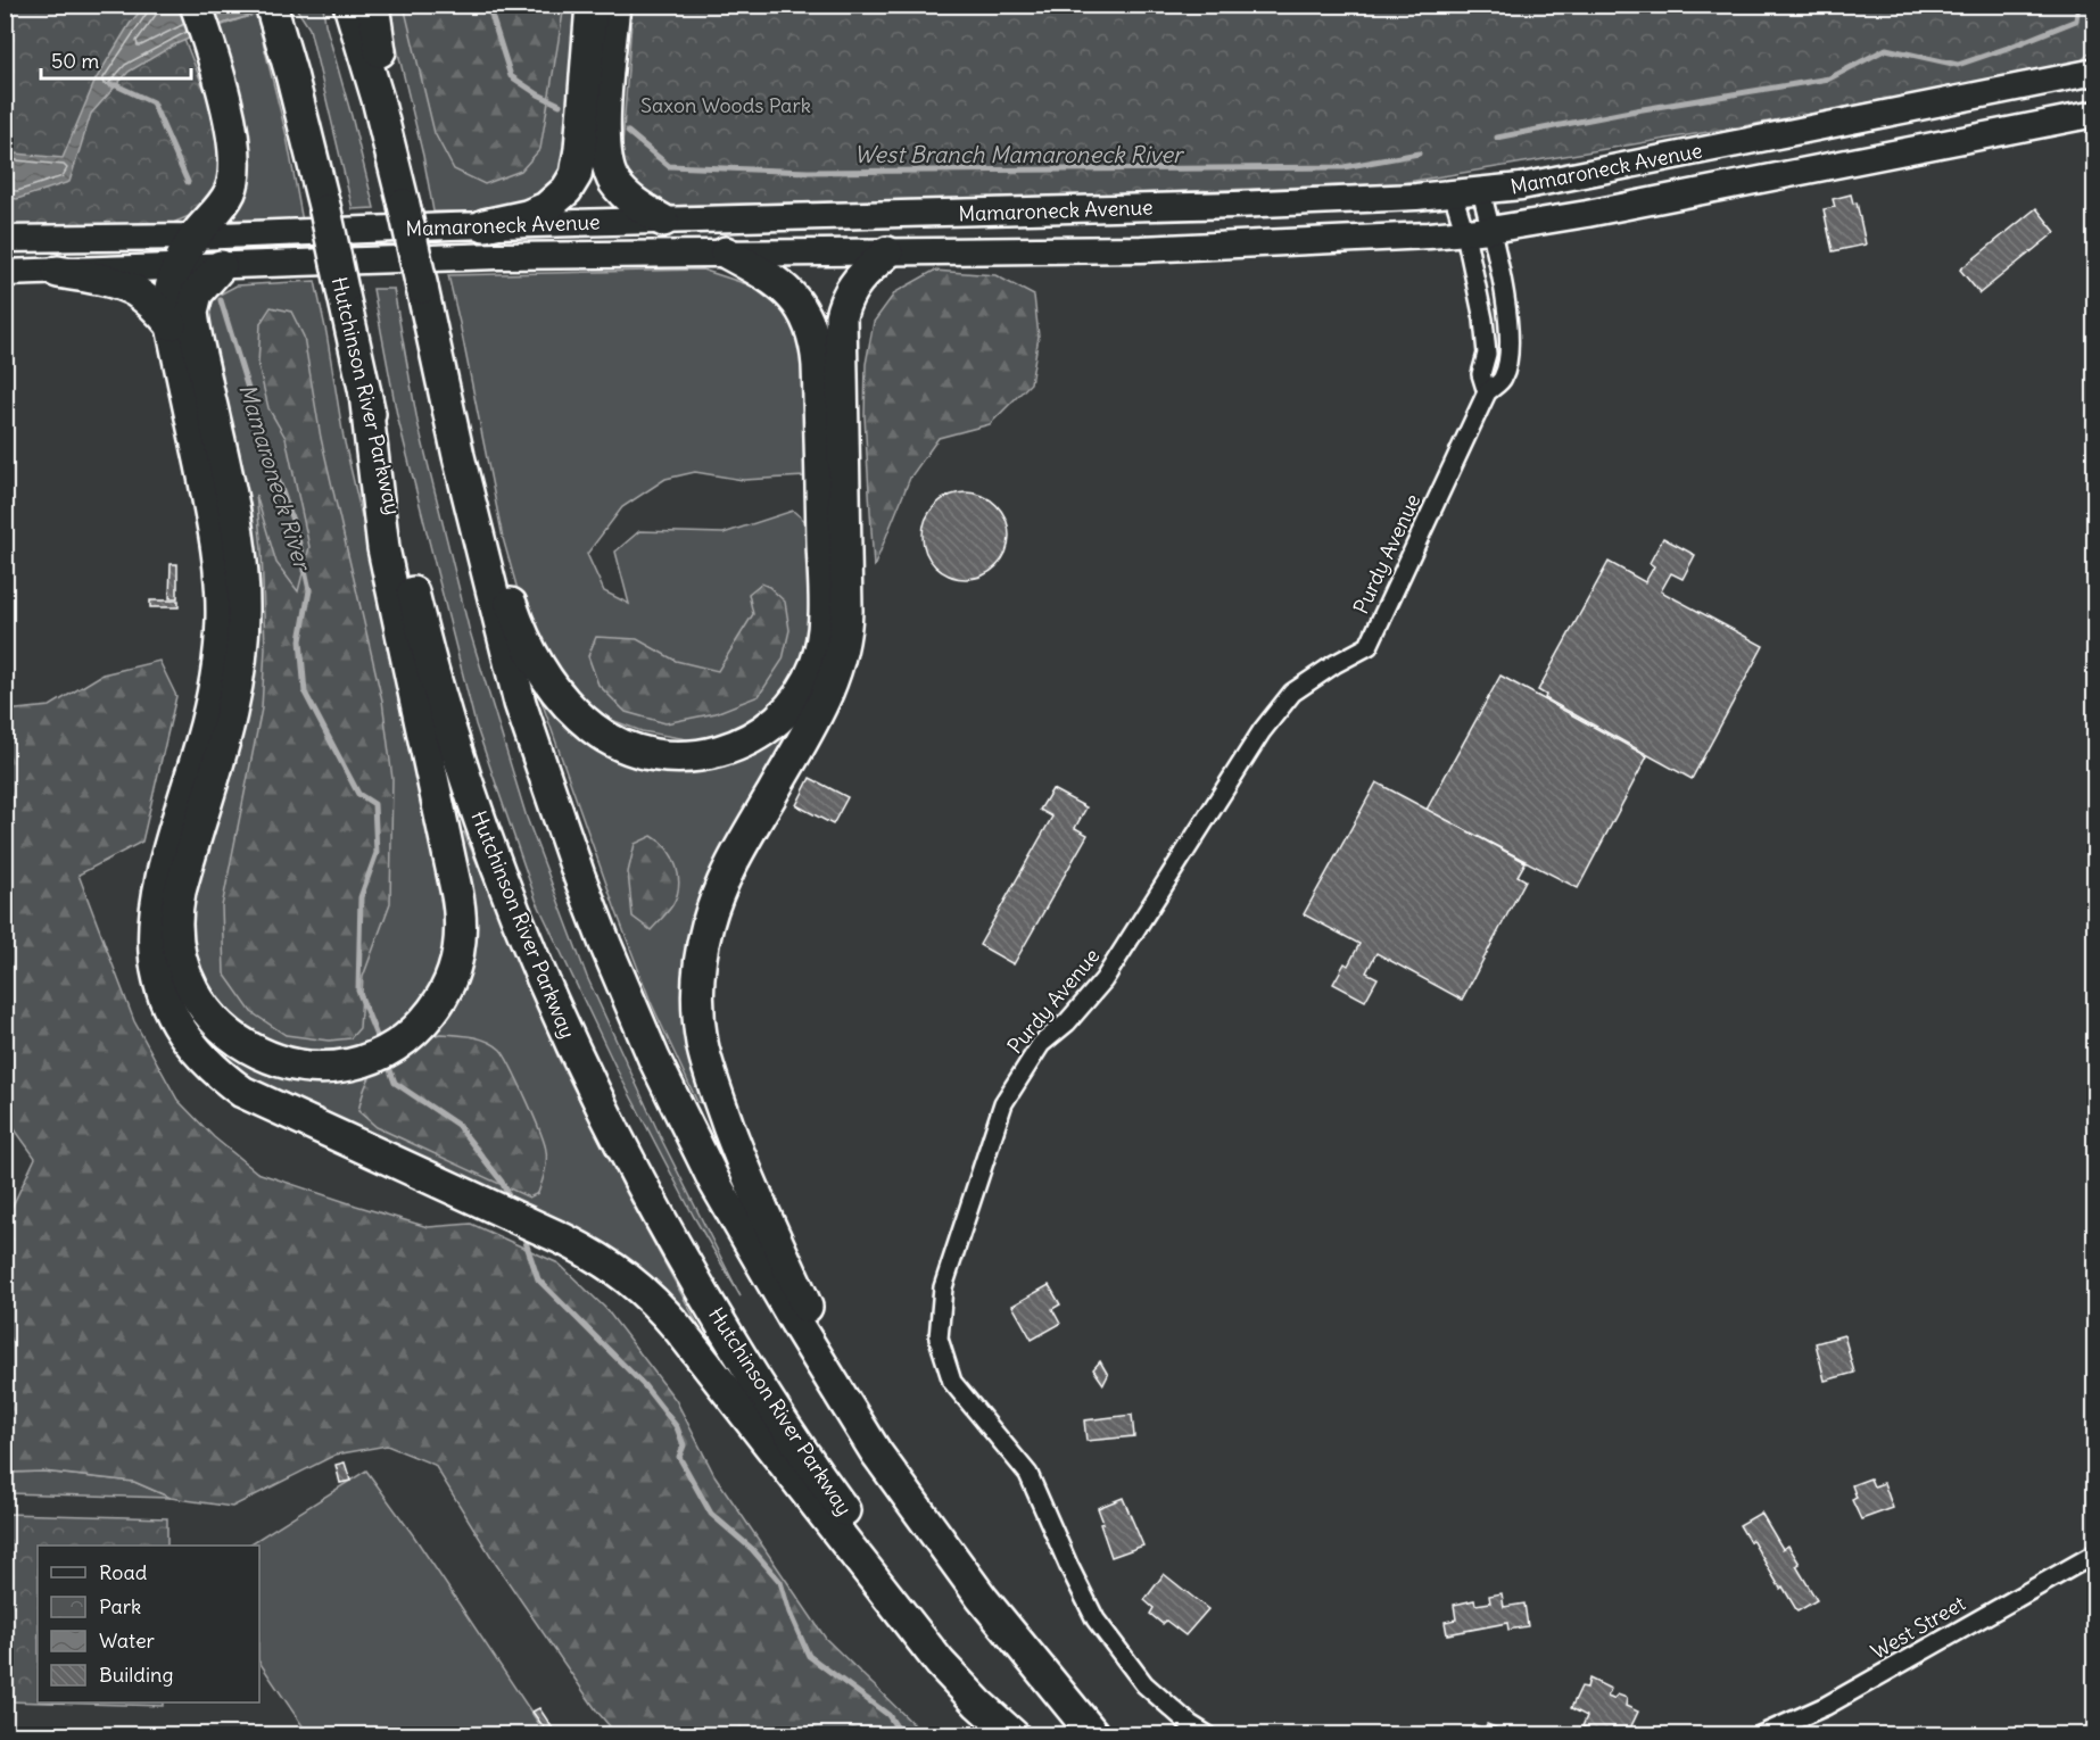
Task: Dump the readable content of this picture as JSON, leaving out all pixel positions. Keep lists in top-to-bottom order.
{
  "streets": {
    "highway": ["Hutchinson River Parkway"],
    "main road": ["Mamaroneck Avenue"],
    "street": ["Purdy Avenue", "West Street"]
  },
  "crossings": [
    ["Mamaroneck Avenue", "Purdy Avenue"]
  ],
  "water": ["West Branch Mamaroneck River", "Mamaroneck River"],
  "parks": ["Saxon Woods Park"],
  "legend": [
    "Road",
    "Park",
    "Water",
    "Building"
  ],
  "scale_bar": "50 m"
}
